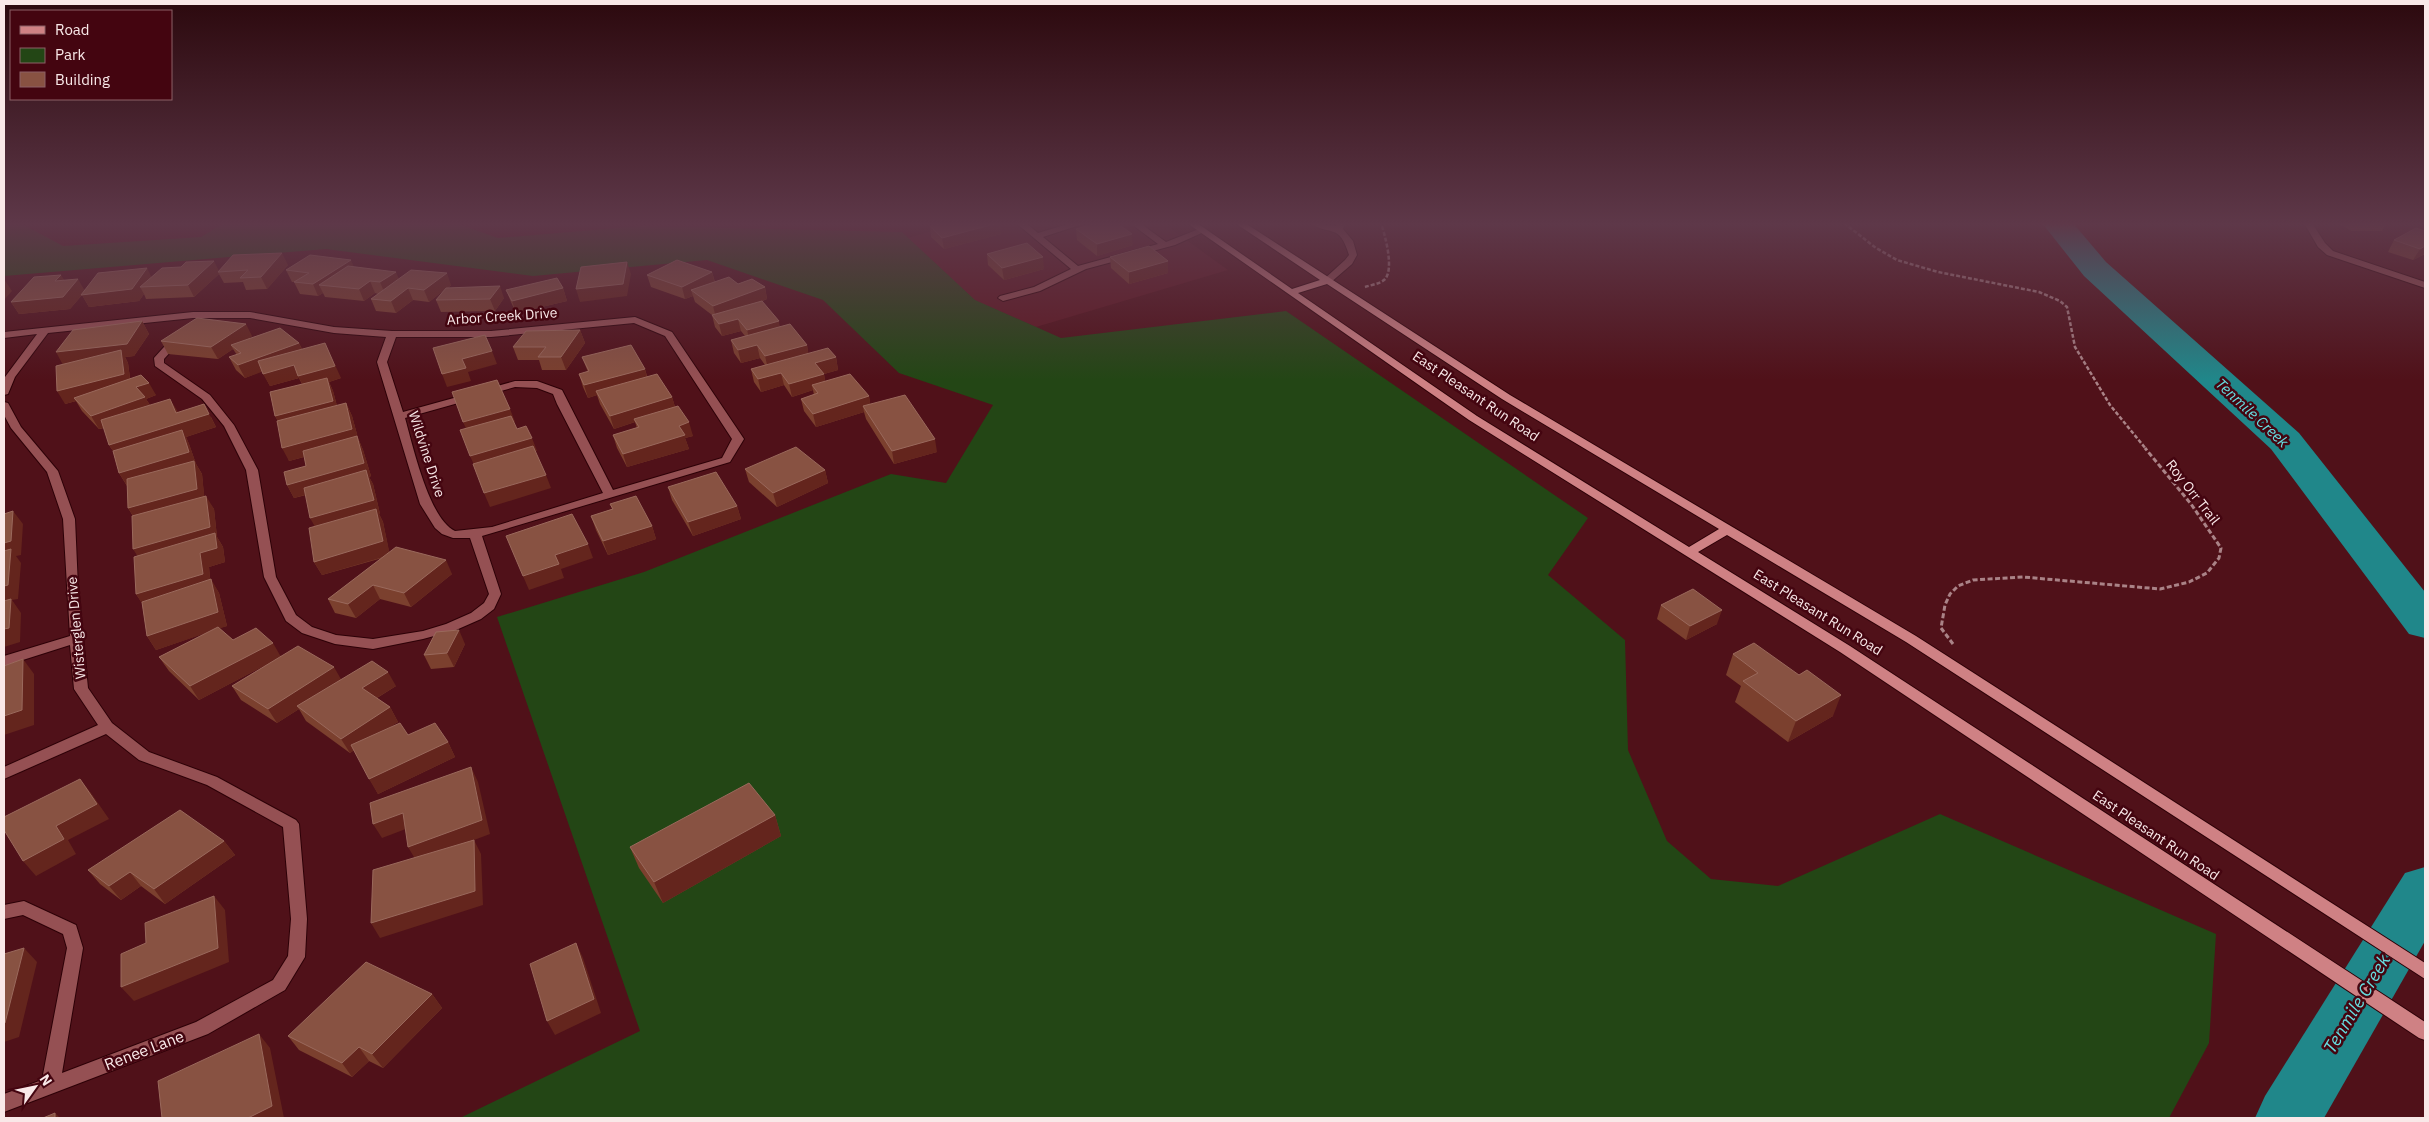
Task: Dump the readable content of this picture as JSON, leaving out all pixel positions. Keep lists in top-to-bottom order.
{
  "streets": {
    "main road": ["East Pleasant Run Road"],
    "street": [
      "Arbor Creek Drive",
      "Wildvine Drive",
      "Wisterglen Drive",
      "Renee Lane"
    ],
    "path": ["Roy Orr Trail"]
  },
  "crossings": [
    ["Arbor Creek Drive", "Wildvine Drive"],
    ["Wisterglen Drive", "Renee Lane"]
  ],
  "water": ["Tenmile Creek"],
  "legend": ["Road", "Park", "Building"],
  "north": "top right"
}
